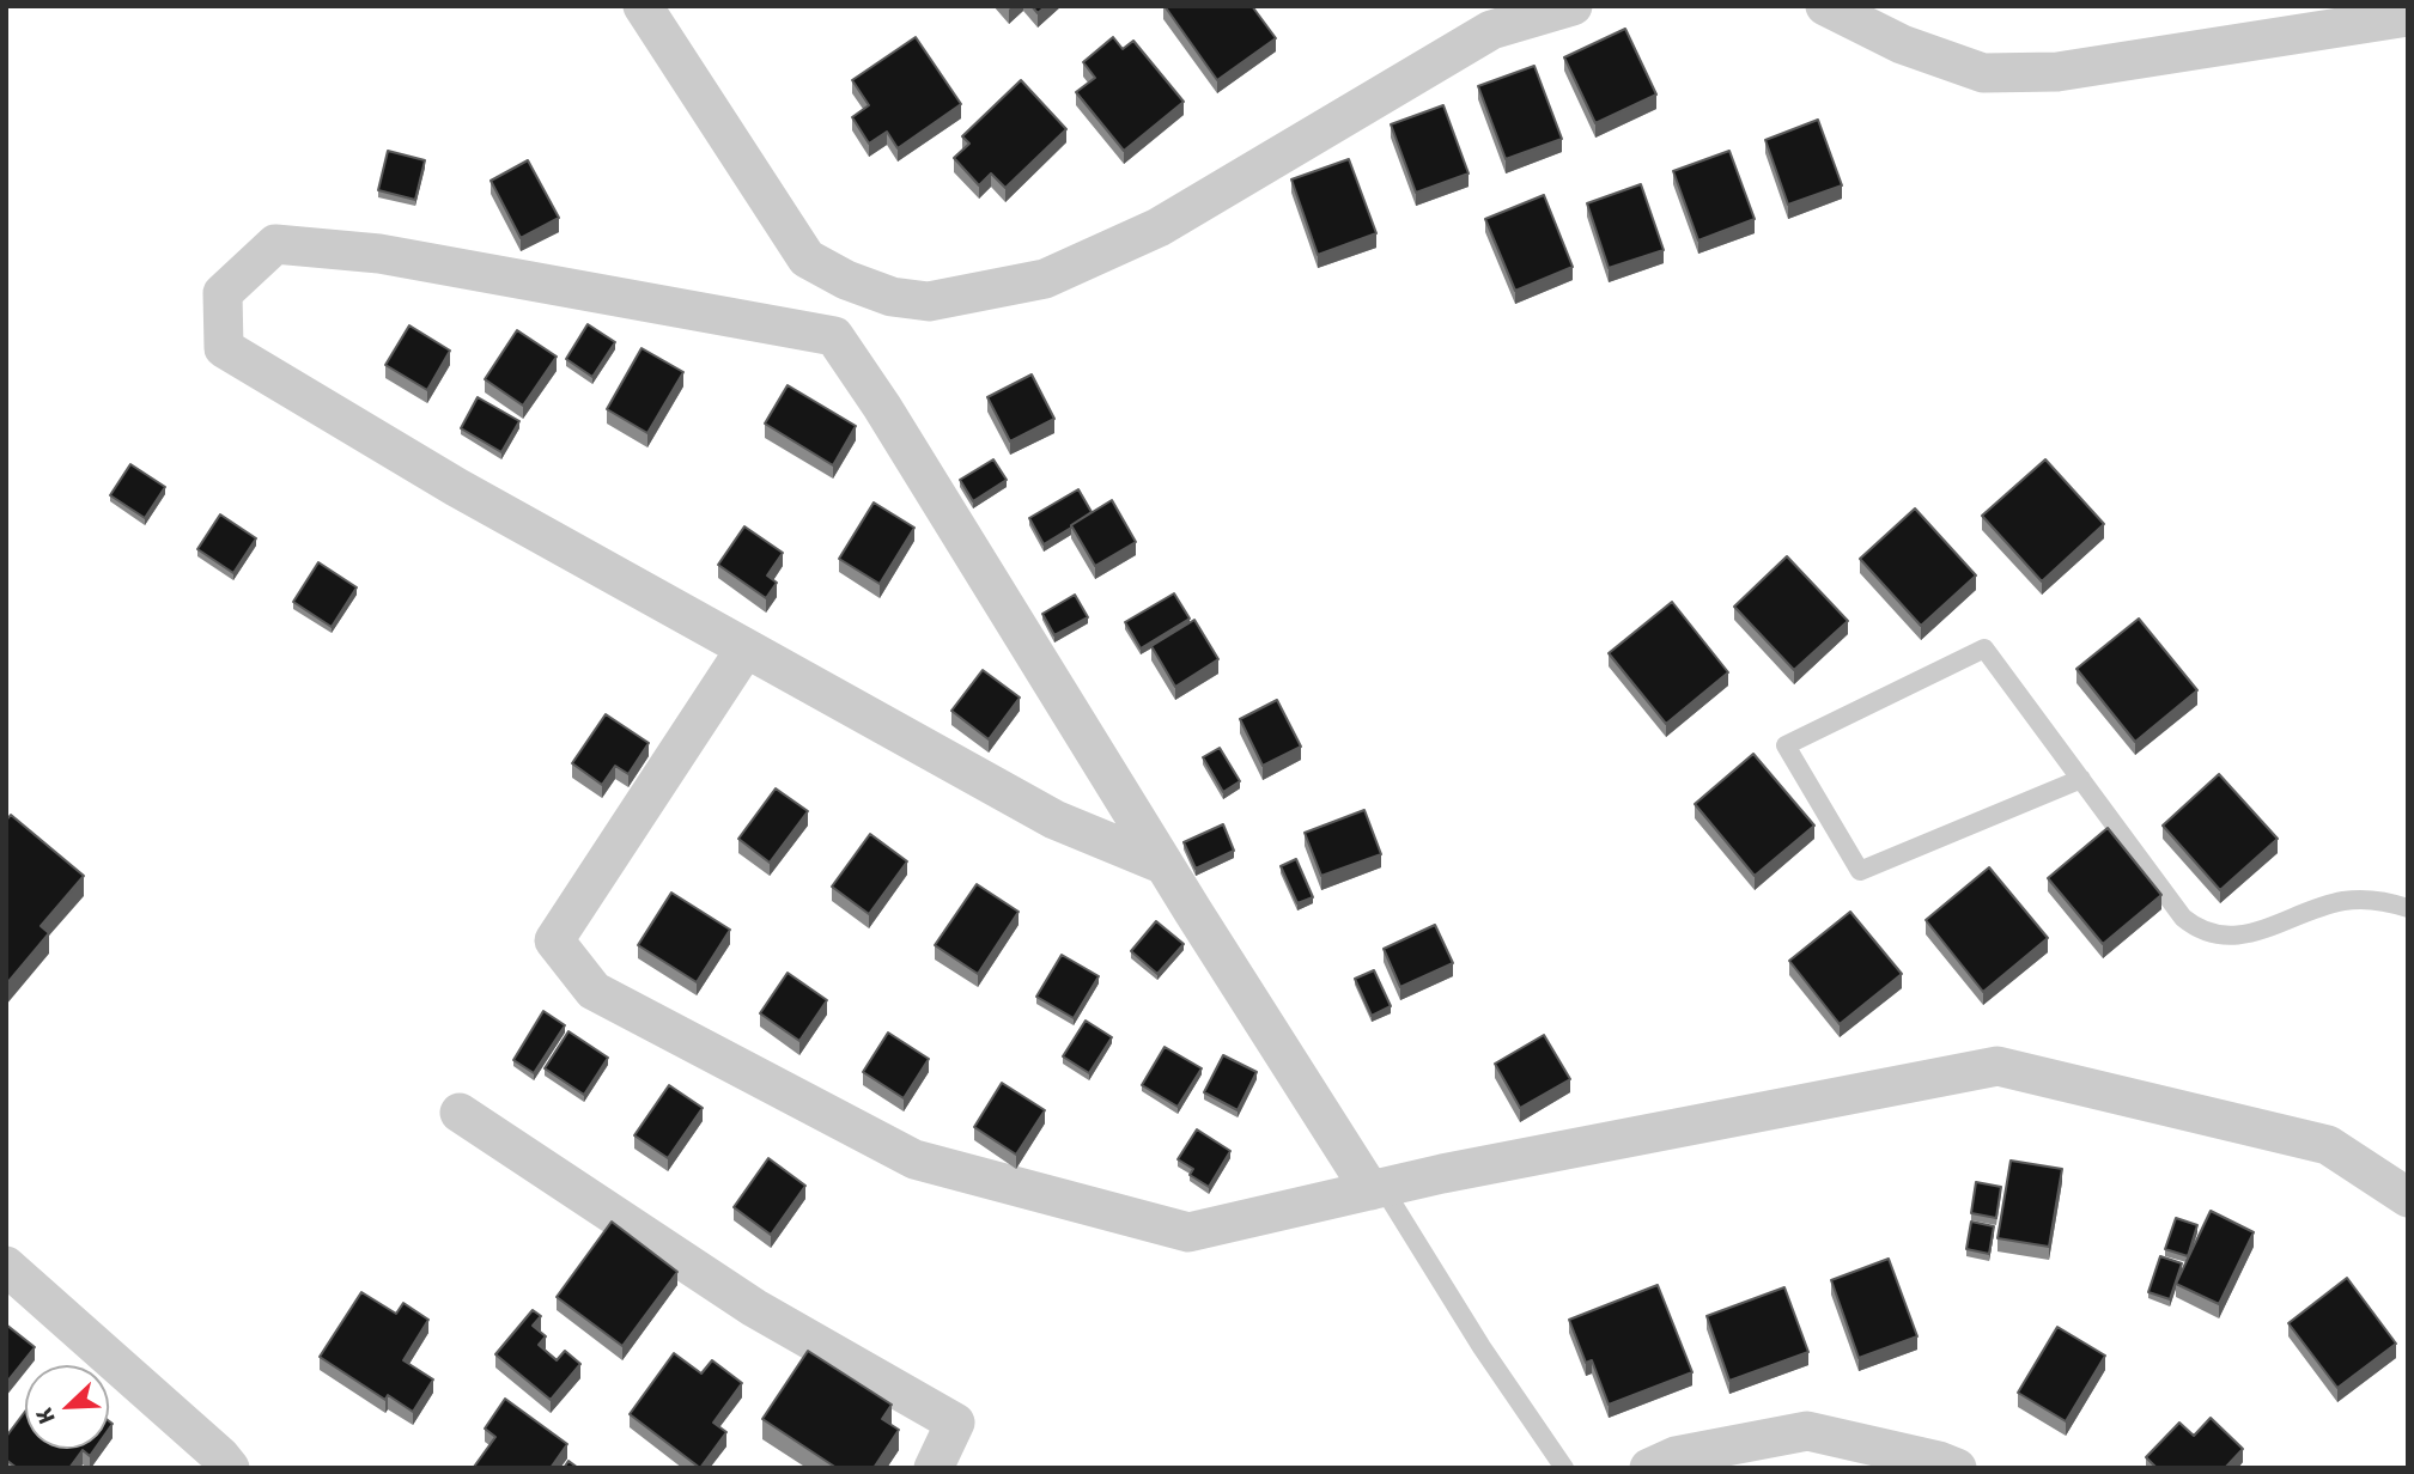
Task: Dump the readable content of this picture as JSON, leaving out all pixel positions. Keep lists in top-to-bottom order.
{
  "north": "bottom left"
}
